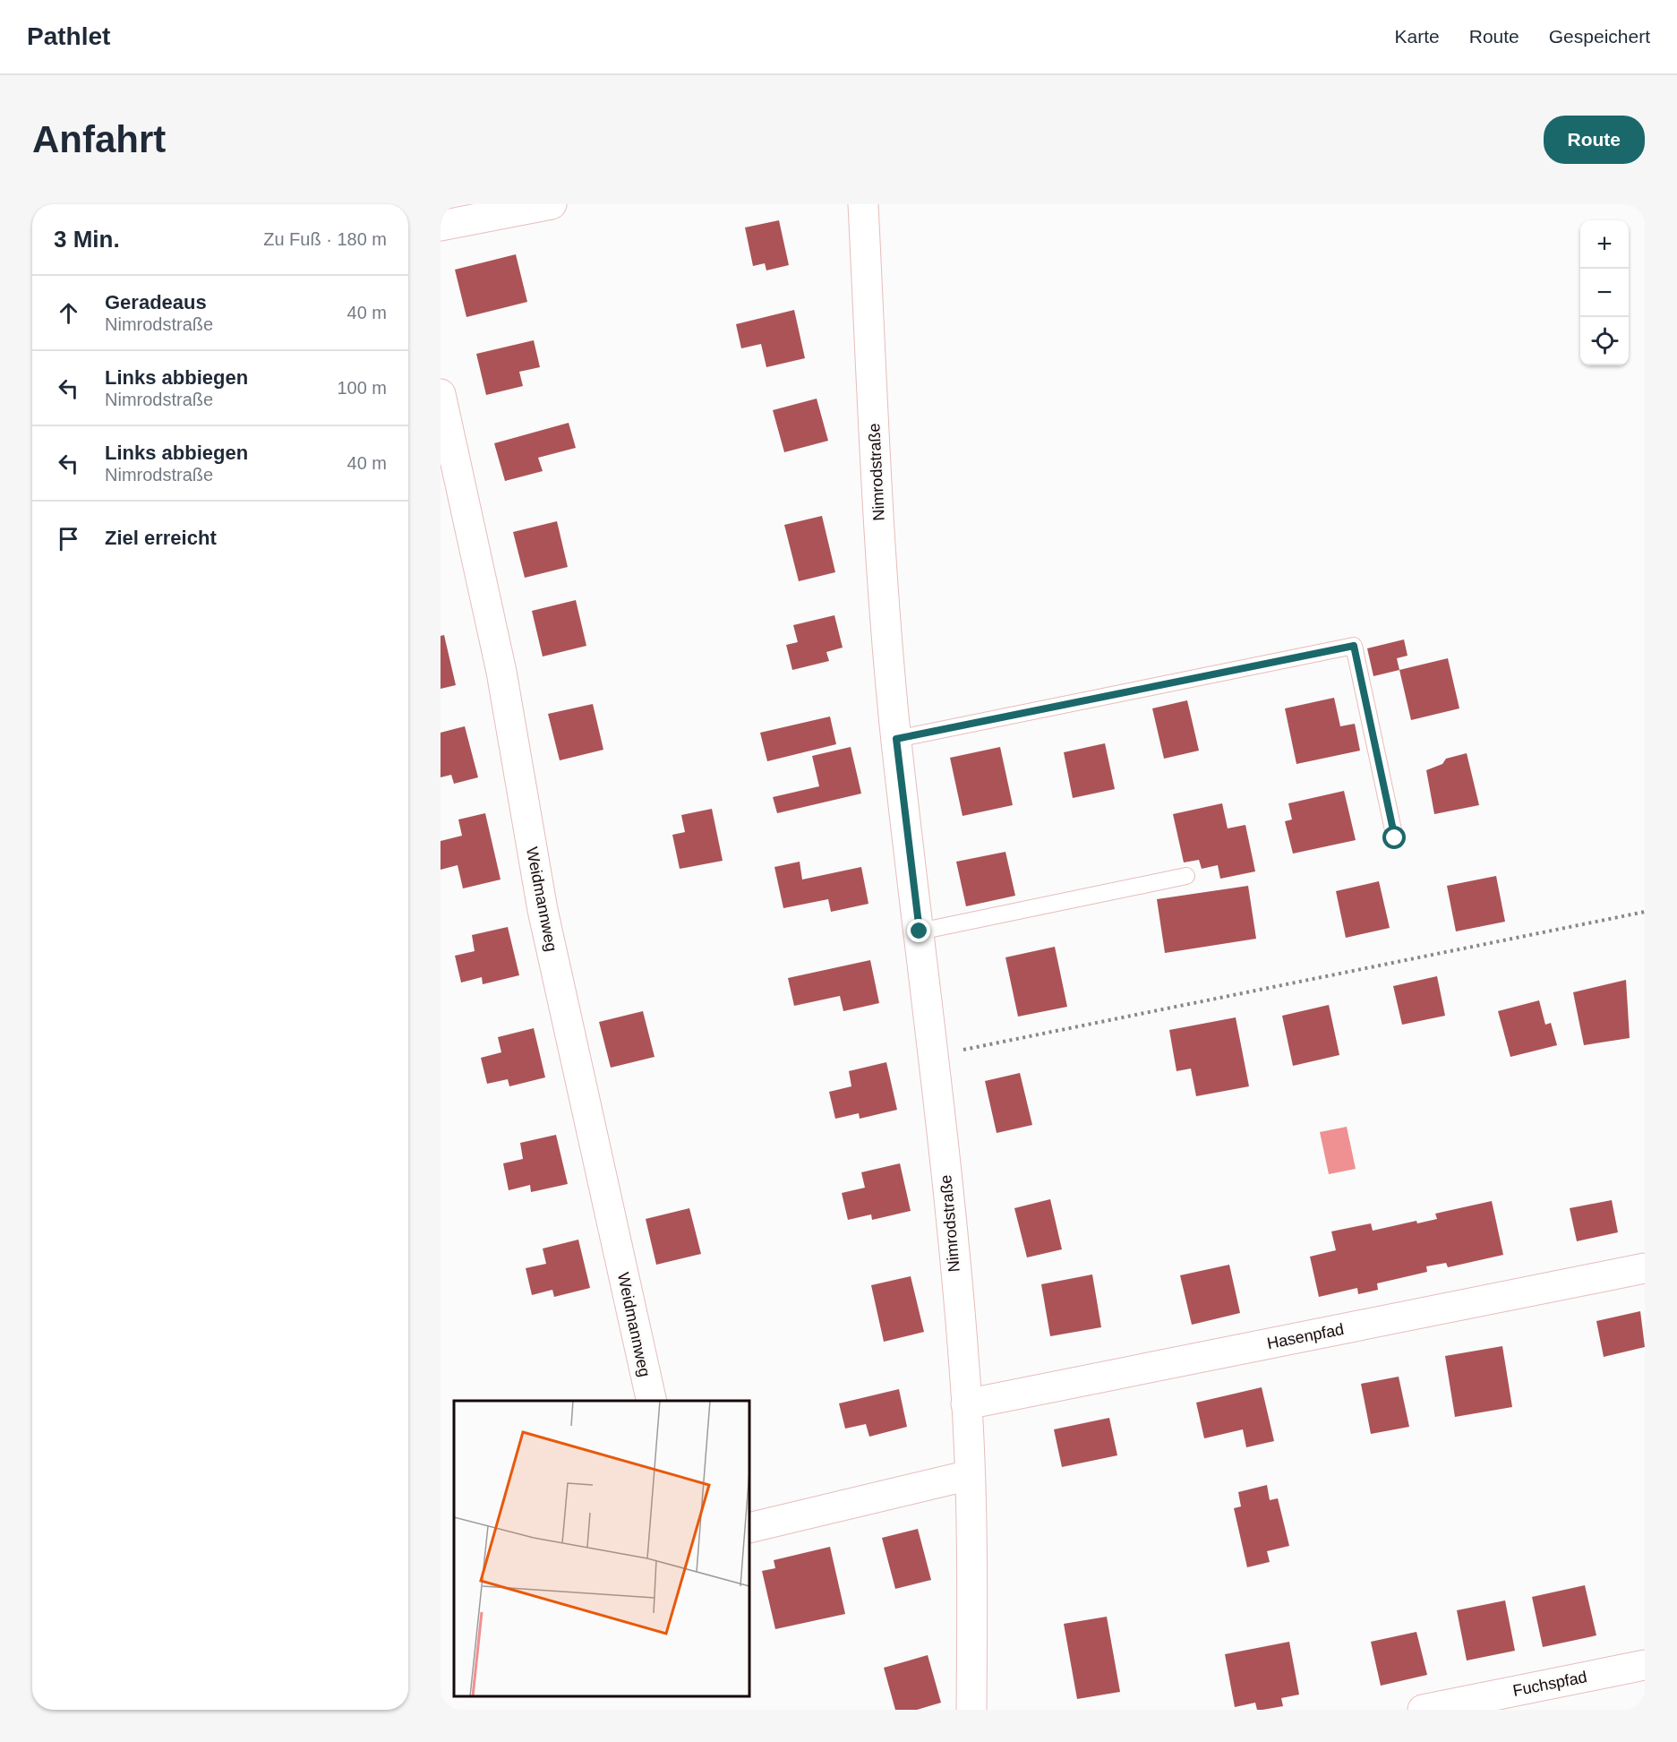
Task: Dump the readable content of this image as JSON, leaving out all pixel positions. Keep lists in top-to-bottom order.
{
  "streets": {
    "street": [
      "Nimrodstraße",
      "Weidmannweg",
      "Hasenpfad",
      "Fuchspfad"
    ]
  },
  "crossings": [
    ["Nimrodstraße", "Hasenpfad"]
  ],
  "page": {
    "header": "Pathlet",
    "nav": ["Karte", "Route", "Gespeichert"],
    "buttons": "Route",
    "title": "Anfahrt",
    "heading": ["3 Min.", "Zu Fuß · 180 m"],
    "map_buttons": ["+", "−"],
    "list": [
      ["Geradeaus", "Nimrodstraße", "40 m"],
      ["Links abbiegen", "Nimrodstraße", "100 m"],
      ["Links abbiegen", "Nimrodstraße", "40 m"],
      "Ziel erreicht"
    ]
  }
}
